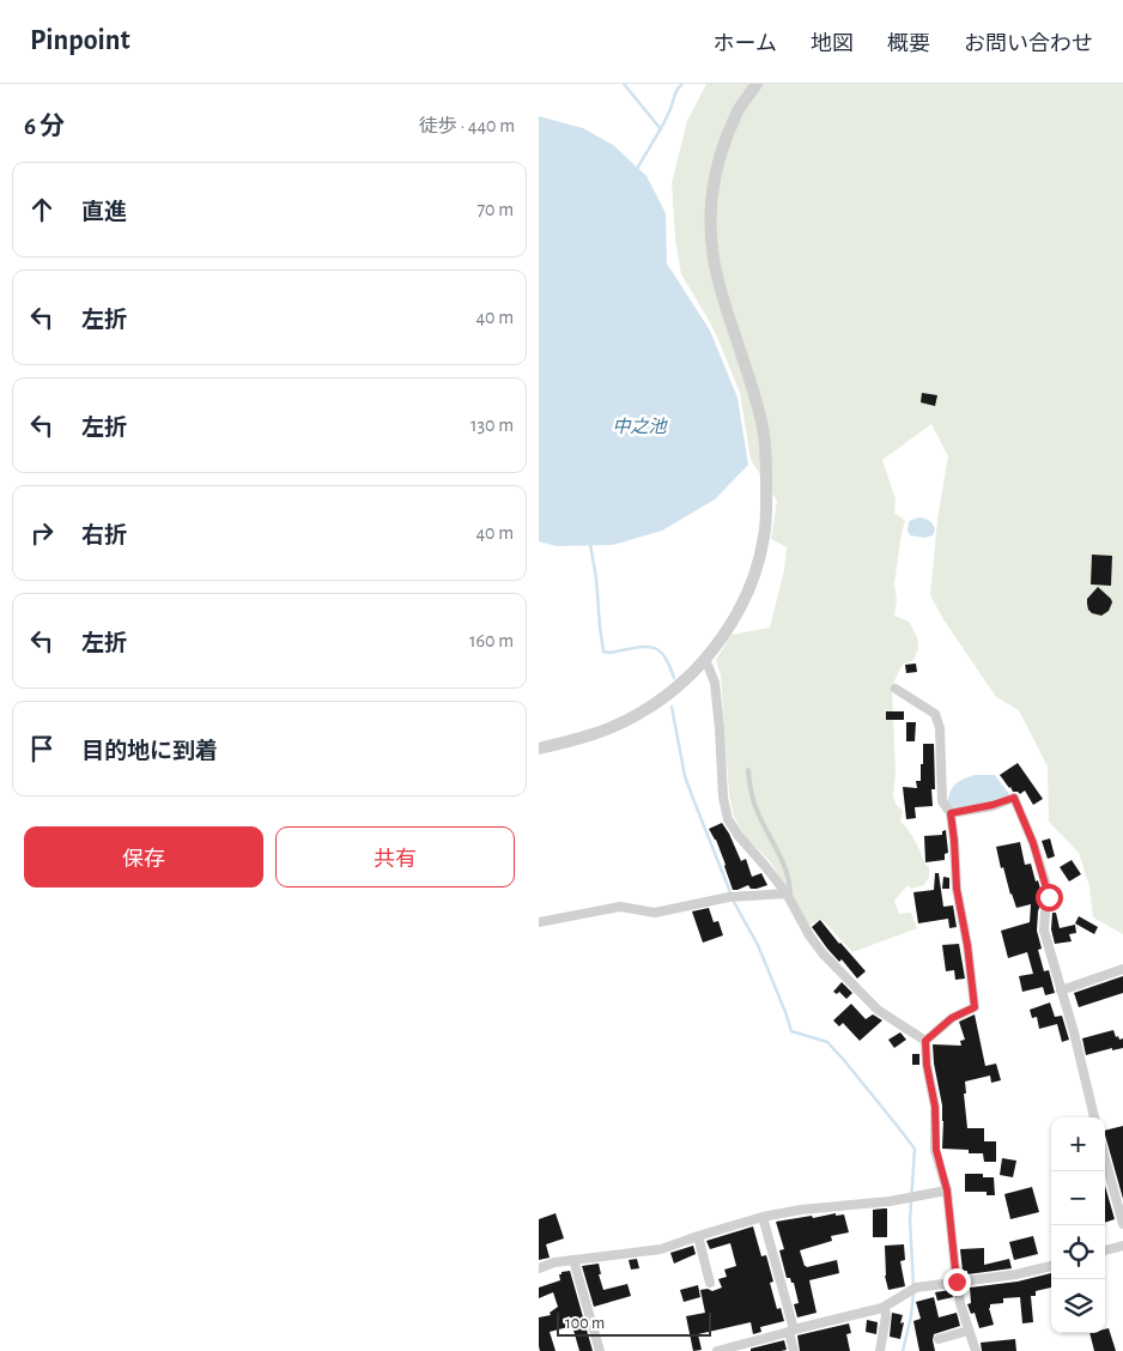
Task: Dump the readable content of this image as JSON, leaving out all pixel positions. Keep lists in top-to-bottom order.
{
  "water": ["中之池"],
  "scale_bar": "100 m",
  "page": {
    "header": "Pinpoint",
    "nav": [
      "ホーム",
      "地図",
      "概要",
      "お問い合わせ"
    ],
    "heading": ["6 分", "徒歩 · 440 m"],
    "list": [
      ["直進", "70 m"],
      ["左折", "40 m"],
      ["左折", "130 m"],
      ["右折", "40 m"],
      ["左折", "160 m"],
      "目的地に到着"
    ],
    "buttons": ["保存", "共有"],
    "map_buttons": ["+", "−"],
    "scale": "100 m"
  }
}
